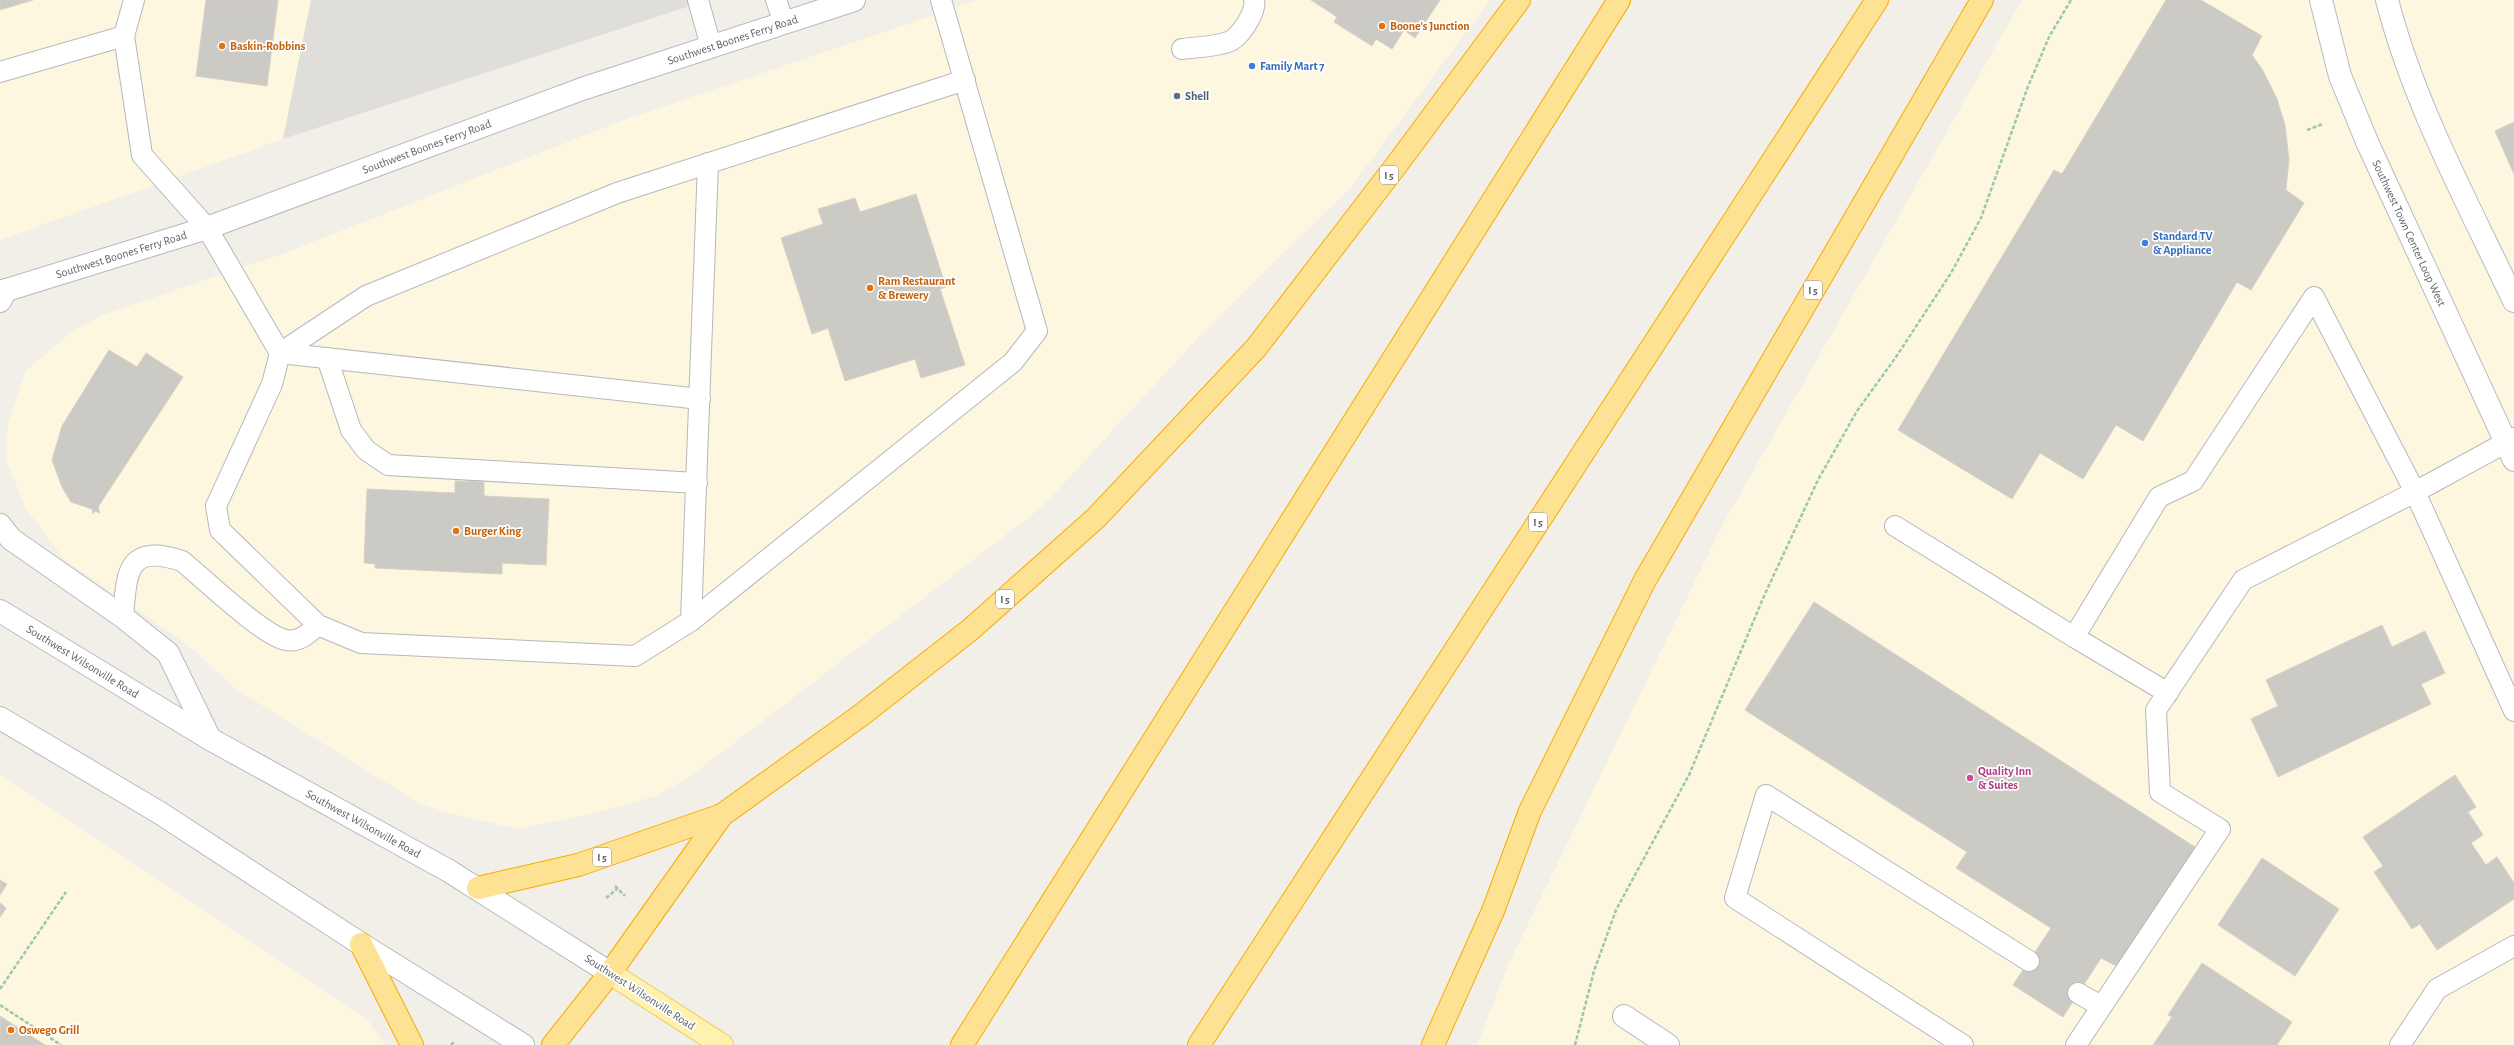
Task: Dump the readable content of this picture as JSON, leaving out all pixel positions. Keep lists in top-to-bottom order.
{
  "streets": {
    "highway": ["I 5"],
    "main road": ["Southwest Boones Ferry Road", "Southwest Town Center Loop West", "Southwest Wilsonville Road"]
  },
  "crossings": [
    ["I 5", "Southwest Wilsonville Road"]
  ],
  "places": [
    "Boone's Junction",
    "Baskin-Robbins",
    "Family Mart 7",
    "Shell",
    "Standard TV & Appliance",
    "Ram Restaurant & Brewery",
    "Burger King",
    "Quality Inn & Suites",
    "Oswego Grill"
  ]
}
